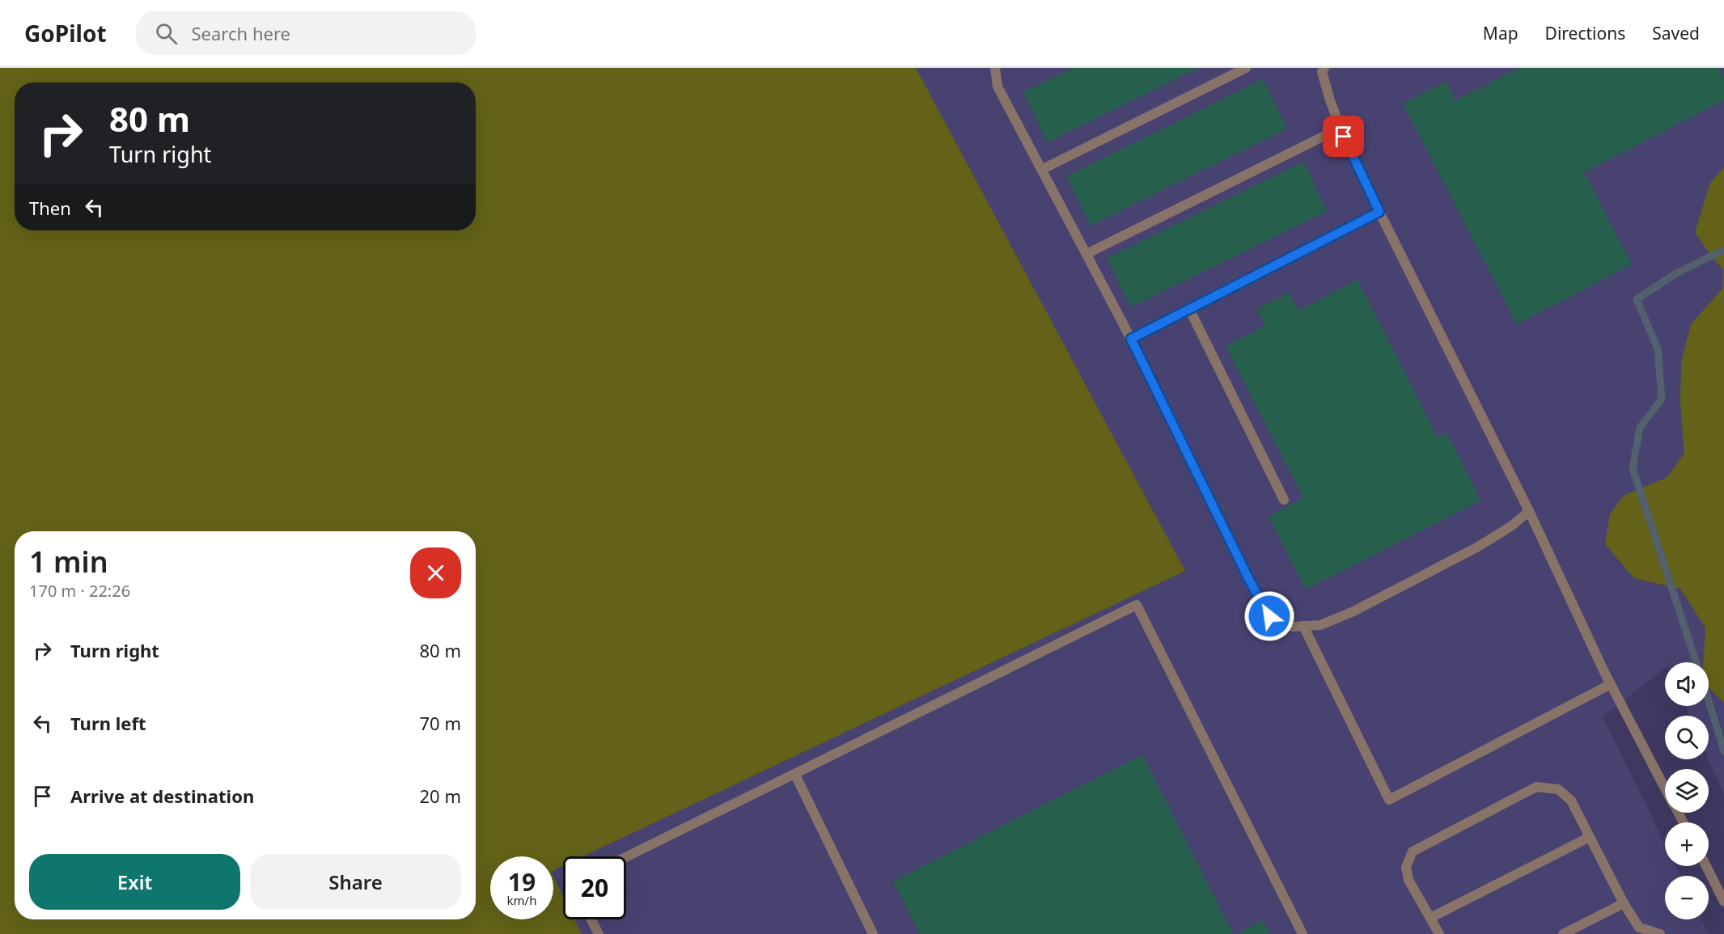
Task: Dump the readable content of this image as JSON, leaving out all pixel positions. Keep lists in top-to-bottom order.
{
  "page": {
    "header": "GoPilot",
    "search": "Search here",
    "nav": ["Map", "Directions", "Saved"],
    "turn": ["80 m", "Turn right"],
    "then": "Then",
    "heading": ["1 min", "170 m · 22:26"],
    "list": [
      {
        "name": "Turn right",
        "value": "80 m"
      },
      {
        "name": "Turn left",
        "value": "70 m"
      },
      {
        "name": "Arrive at destination",
        "value": "20 m"
      }
    ],
    "map_buttons": ["+", "−"],
    "buttons": ["Exit", "Share"],
    "speed": "19 km/h",
    "limit": "20"
  }
}
